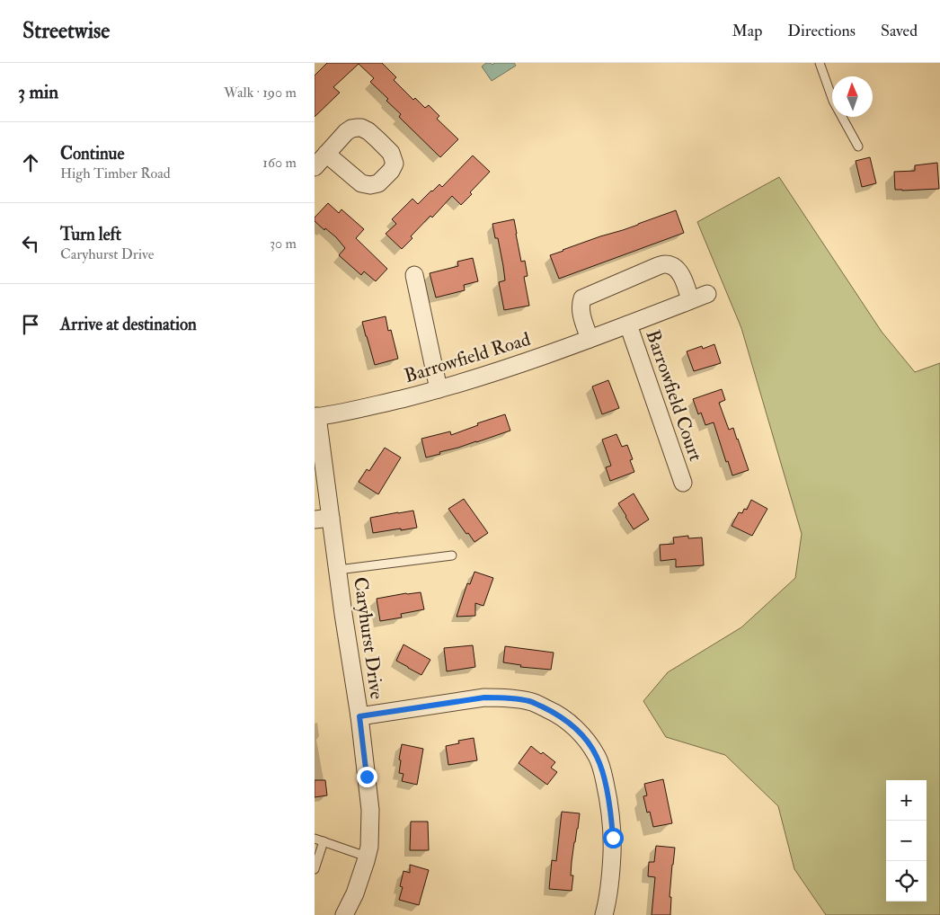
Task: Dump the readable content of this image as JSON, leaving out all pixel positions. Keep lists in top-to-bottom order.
{
  "streets": {
    "street": ["Barrowfield Road", "Barrowfield Court", "Caryhurst Drive"]
  },
  "crossings": [
    ["Barrowfield Road", "Barrowfield Court"],
    ["Barrowfield Road", "Caryhurst Drive"]
  ],
  "north": "top",
  "page": {
    "header": "Streetwise",
    "nav": ["Map", "Directions", "Saved"],
    "heading": ["3 min", "Walk · 190 m"],
    "list": [
      ["Continue", "High Timber Road", "160 m"],
      ["Turn left", "Caryhurst Drive", "30 m"],
      "Arrive at destination"
    ],
    "map_buttons": ["+", "−"]
  }
}
